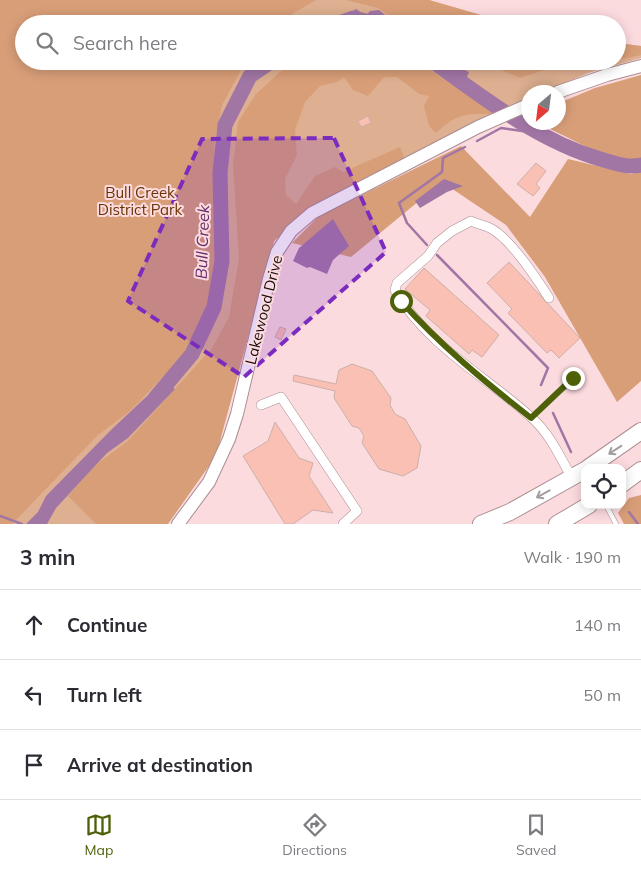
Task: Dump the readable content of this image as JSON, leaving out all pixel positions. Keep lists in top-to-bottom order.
{
  "streets": {
    "street": ["Lakewood Drive"]
  },
  "water": ["Bull Creek"],
  "parks": ["Bull Creek District Park"],
  "north": "bottom left",
  "page": {
    "search": "Search here",
    "heading": ["3 min", "Walk · 190 m"],
    "list": [
      ["Continue", "140 m"],
      ["Turn left", "50 m"],
      "Arrive at destination"
    ],
    "nav": ["Map", "Directions", "Saved"]
  }
}
